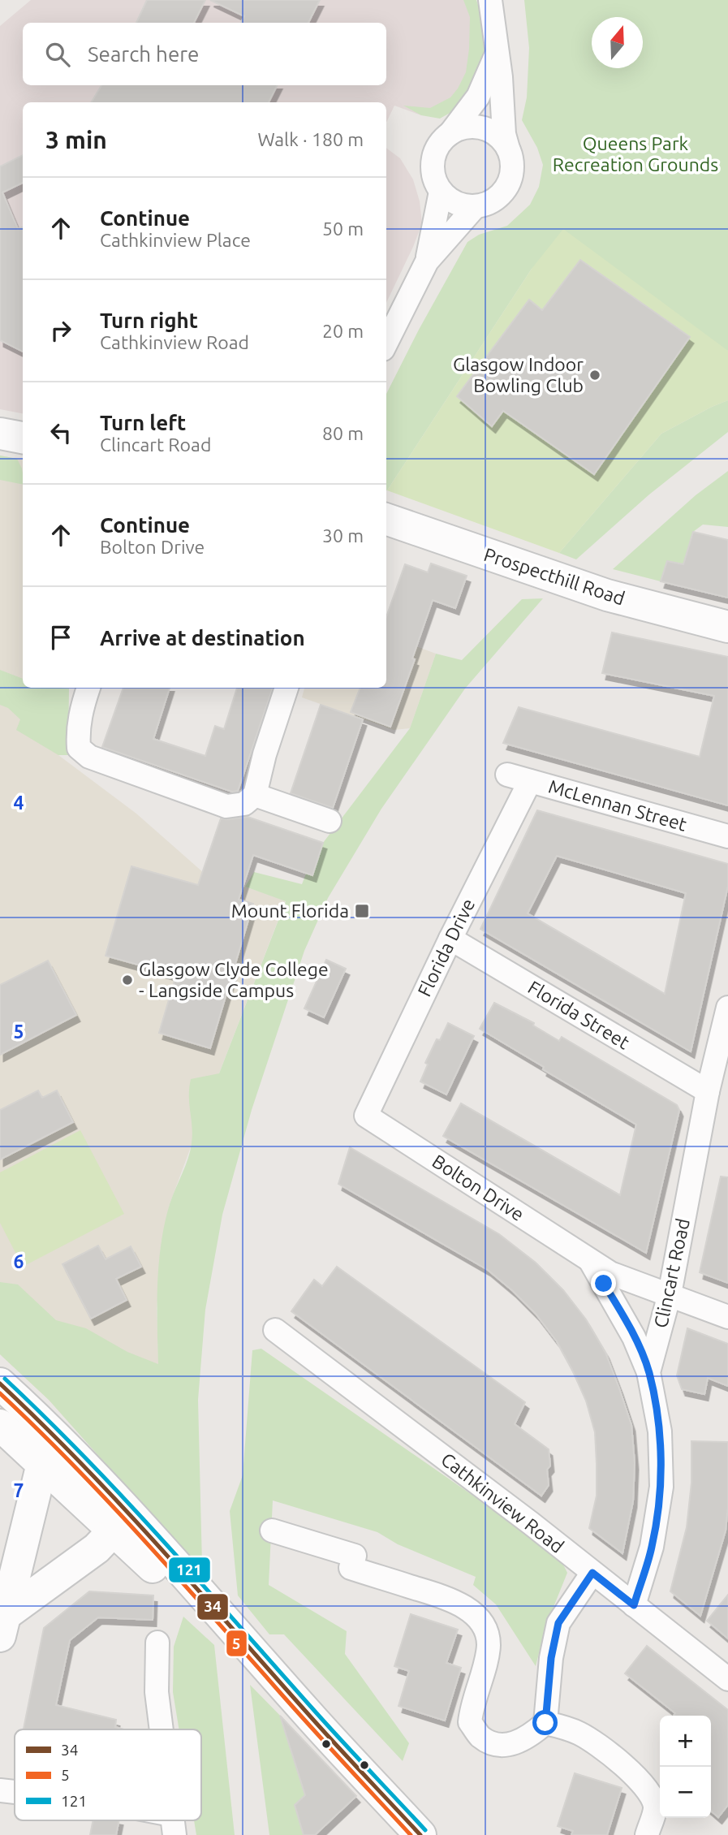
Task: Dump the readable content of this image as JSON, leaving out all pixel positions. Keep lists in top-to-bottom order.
{
  "streets": {
    "main road": ["Prospecthill Road"],
    "street": [
      "McLennan Street",
      "Florida Drive",
      "Florida Street",
      "Bolton Drive",
      "Clincart Road",
      "Cathkinview Road"
    ]
  },
  "crossings": [
    ["McLennan Street", "Florida Drive"],
    ["Florida Drive", "Florida Street"],
    ["Florida Drive", "Bolton Drive"],
    ["Florida Street", "Clincart Road"],
    ["Bolton Drive", "Clincart Road"],
    ["Clincart Road", "Cathkinview Road"]
  ],
  "parks": ["Queens Park Recreation Grounds"],
  "places": {
    "other": ["Glasgow Indoor Bowling Club", "Glasgow Clyde College - Langside Campus"],
    "transit": ["Mount Florida"]
  },
  "lines": ["transit line 121", "transit line 34", "transit line 5"],
  "legend": ["34", "5", "121"],
  "north": "top",
  "page": {
    "search": "Search here",
    "heading": ["3 min", "Walk · 180 m"],
    "list": [
      ["Continue", "Cathkinview Place", "50 m"],
      ["Turn right", "Cathkinview Road", "20 m"],
      ["Turn left", "Clincart Road", "80 m"],
      ["Continue", "Bolton Drive", "30 m"],
      "Arrive at destination"
    ],
    "map_buttons": ["+", "−"]
  },
  "grid": {
    "rows": [
      "4",
      "5",
      "6",
      "7"
    ]
  }
}
